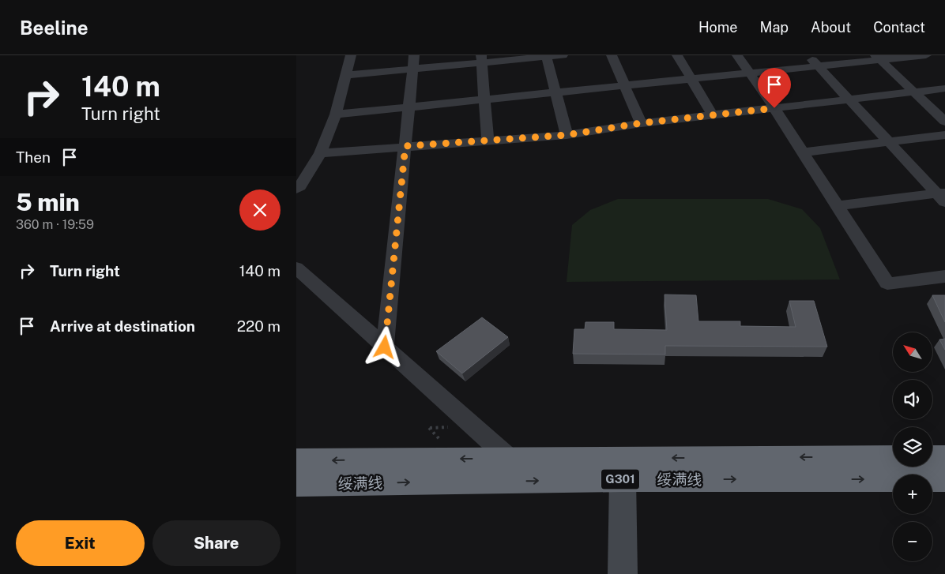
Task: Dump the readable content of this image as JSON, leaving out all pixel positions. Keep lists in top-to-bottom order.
{
  "streets": {
    "highway": ["G301", "绥满线"]
  },
  "north": "top left",
  "page": {
    "header": "Beeline",
    "nav": [
      "Home",
      "Map",
      "About",
      "Contact"
    ],
    "turn": ["140 m", "Turn right"],
    "then": "Then",
    "heading": ["5 min", "360 m · 19:59"],
    "list": [
      {
        "name": "Turn right",
        "value": "140 m"
      },
      {
        "name": "Arrive at destination",
        "value": "220 m"
      }
    ],
    "map_buttons": ["+", "−"],
    "buttons": ["Exit", "Share"]
  }
}
